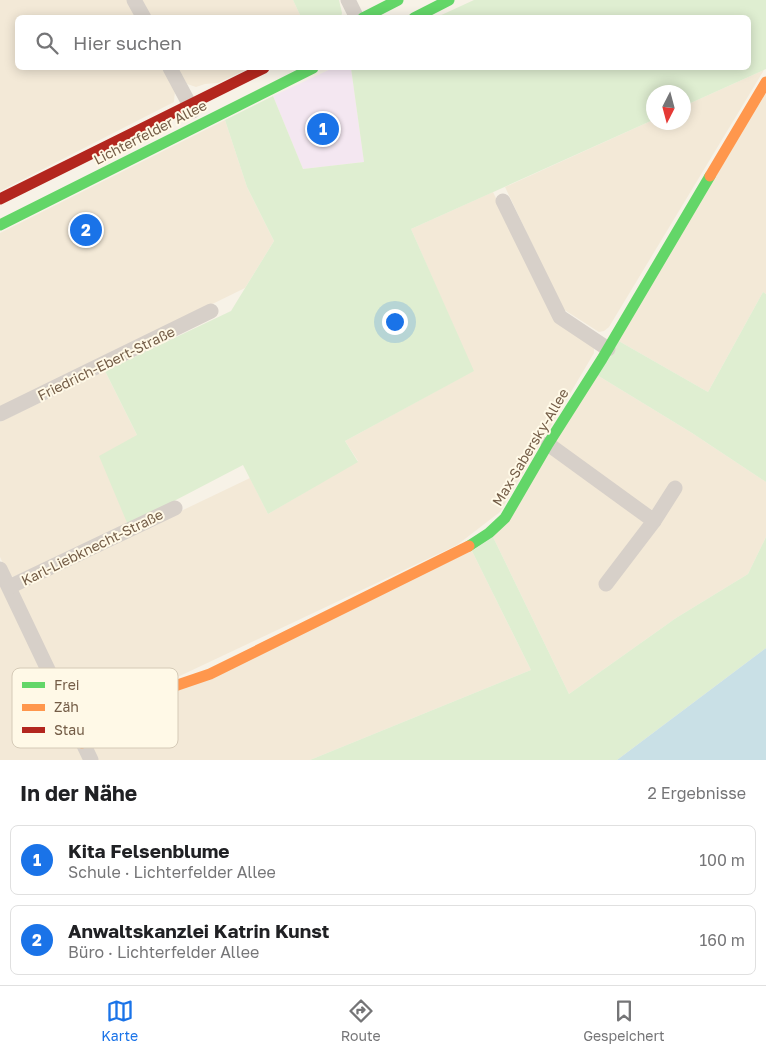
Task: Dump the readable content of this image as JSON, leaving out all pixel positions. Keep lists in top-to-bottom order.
{
  "streets": {
    "street": [
      "Lichterfelder Allee",
      "Friedrich-Ebert-Straße",
      "Max-Sabersky-Allee",
      "Karl-Liebknecht-Straße"
    ]
  },
  "legend": ["Frei", "Zäh", "Stau"],
  "north": "bottom",
  "page": {
    "search": "Hier suchen",
    "pins": ["1", "2"],
    "heading": ["In der Nähe", "2 Ergebnisse"],
    "list": [
      {
        "mark": "1",
        "name": "Kita Felsenblume",
        "note": "Schule · Lichterfelder Allee",
        "value": "100 m"
      },
      {
        "mark": "2",
        "name": "Anwaltskanzlei Katrin Kunst",
        "note": "Büro · Lichterfelder Allee",
        "value": "160 m"
      }
    ],
    "nav": ["Karte", "Route", "Gespeichert"]
  }
}
